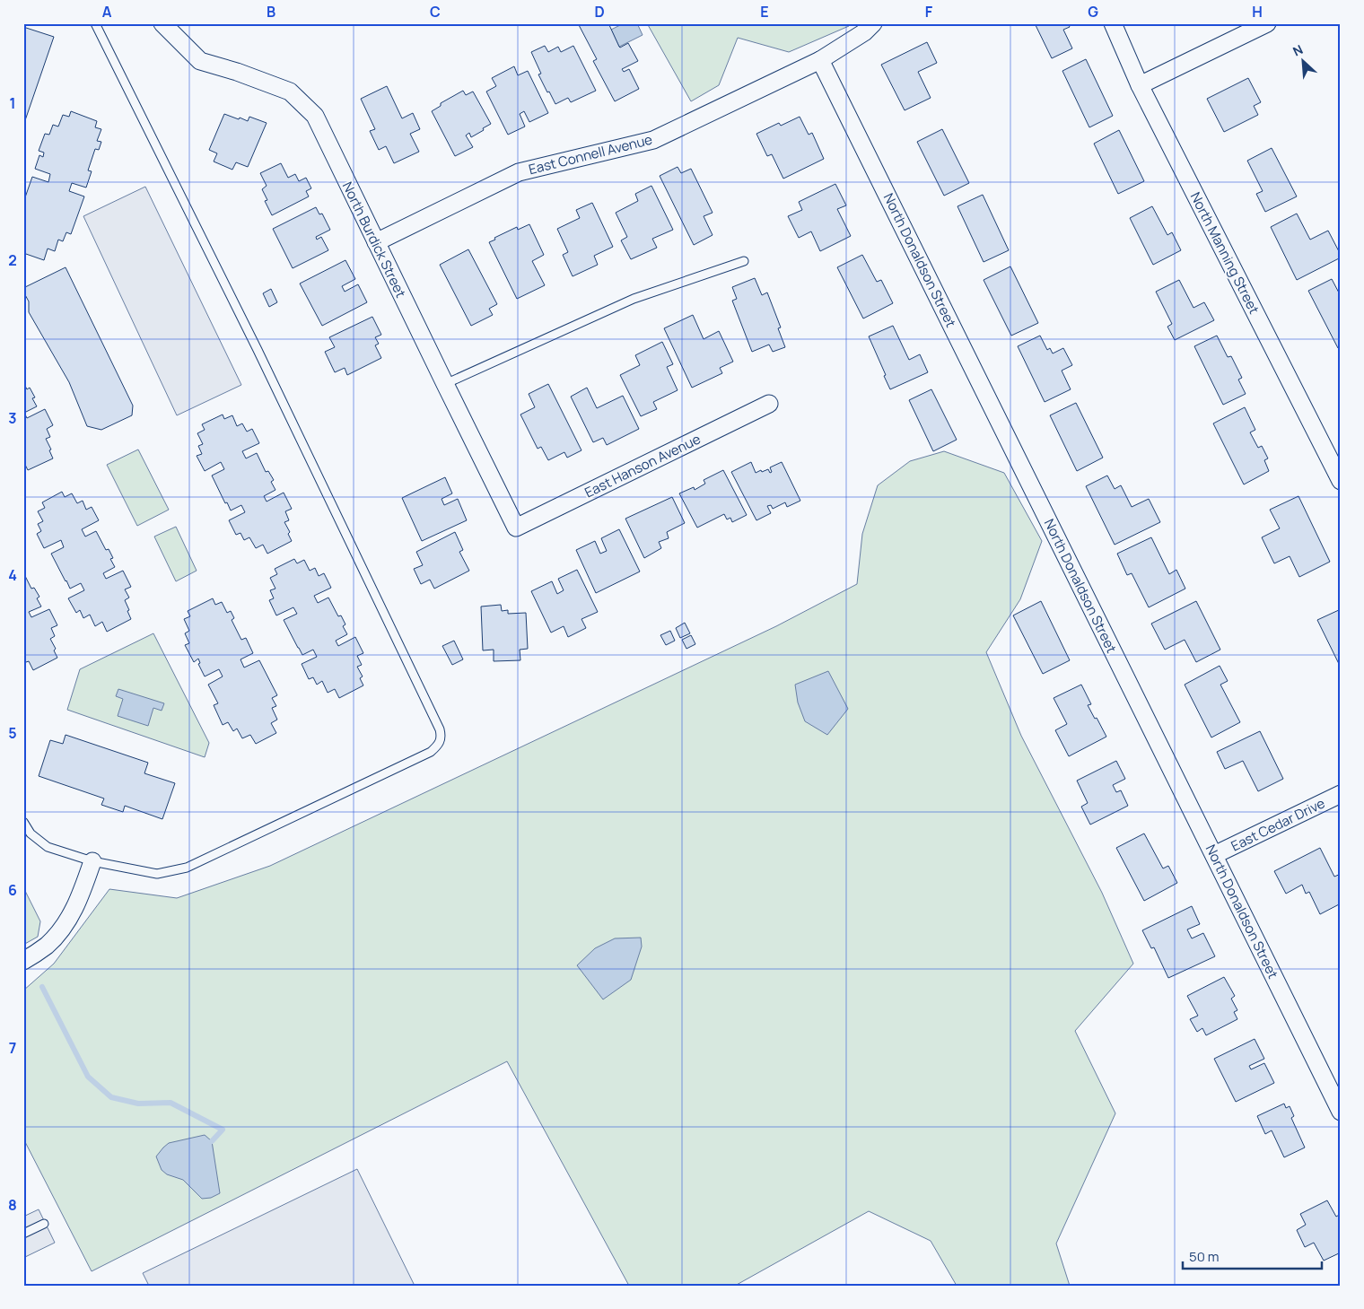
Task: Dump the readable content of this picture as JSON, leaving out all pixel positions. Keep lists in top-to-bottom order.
{
  "streets": {
    "street": [
      "East Connell Avenue",
      "North Burdick Street",
      "North Manning Street",
      "North Donaldson Street",
      "East Hanson Avenue",
      "East Cedar Drive"
    ]
  },
  "crossings": [
    ["East Connell Avenue", "North Burdick Street"],
    ["East Connell Avenue", "North Donaldson Street"],
    ["North Burdick Street", "East Hanson Avenue"],
    ["North Donaldson Street", "East Cedar Drive"]
  ],
  "scale_bar": "50 m",
  "north": "top left",
  "grid": {
    "columns": [
      "A",
      "B",
      "C",
      "D",
      "E",
      "F",
      "G",
      "H"
    ],
    "rows": [
      "1",
      "2",
      "3",
      "4",
      "5",
      "6",
      "7",
      "8"
    ]
  }
}
